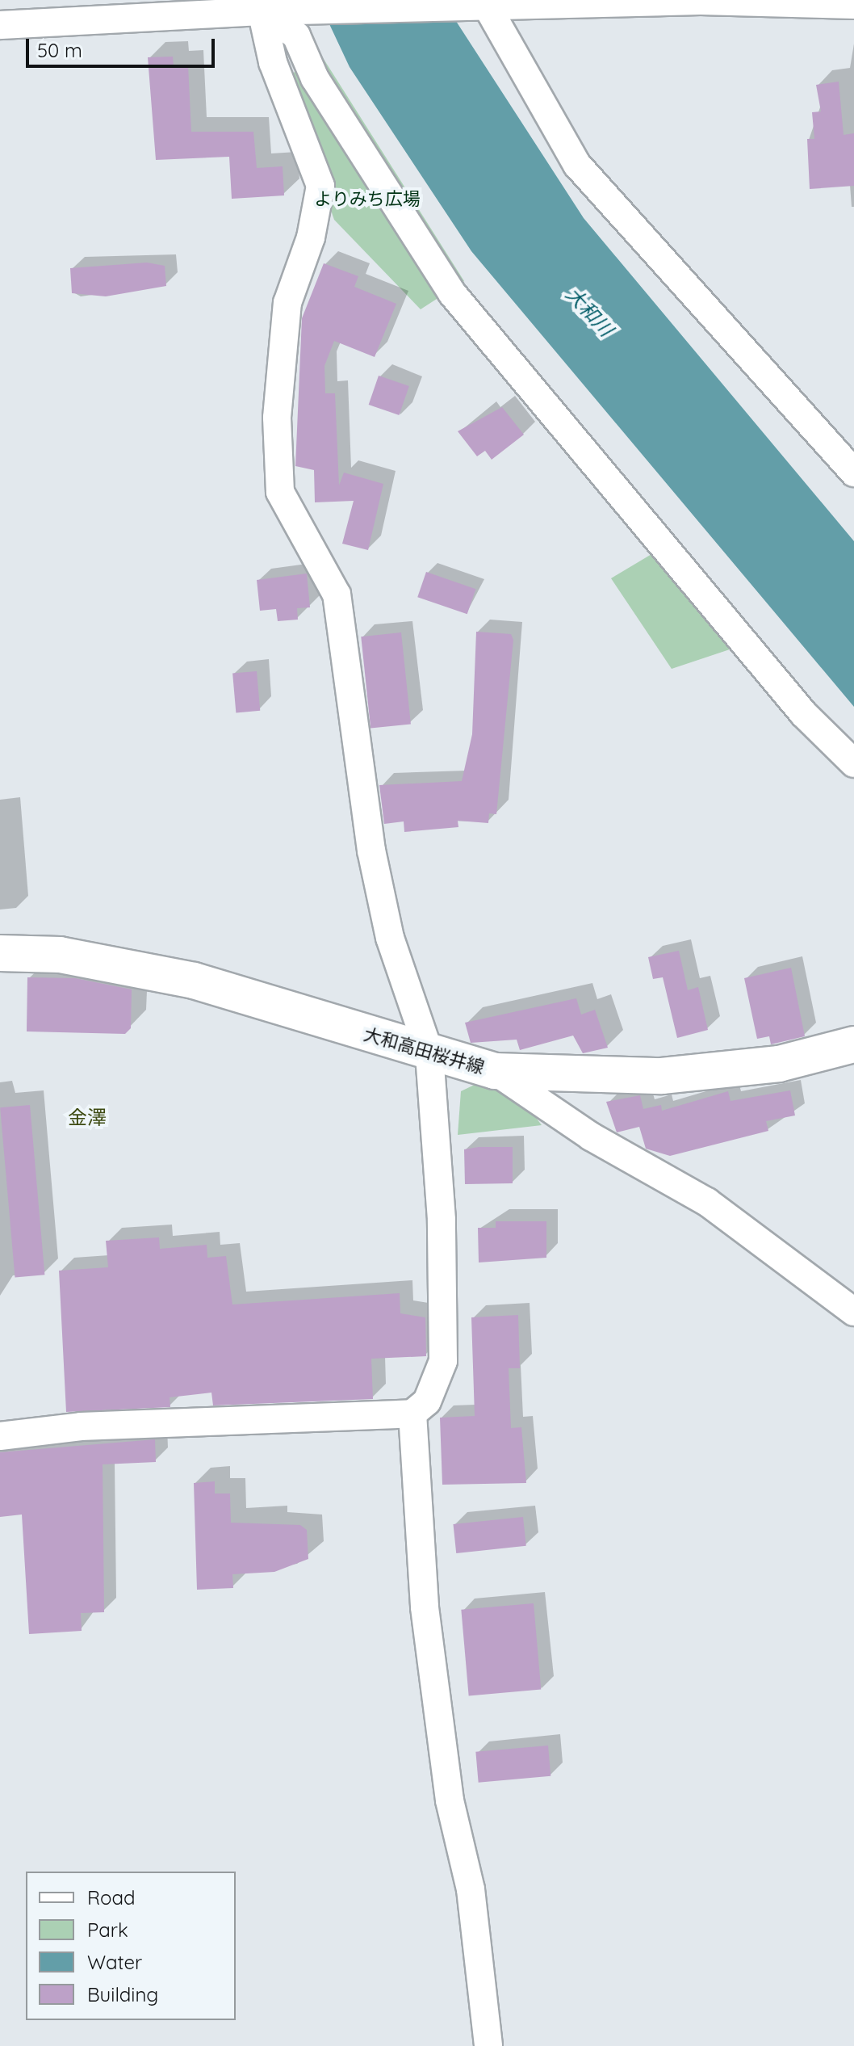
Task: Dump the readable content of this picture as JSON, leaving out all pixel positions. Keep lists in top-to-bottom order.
{
  "streets": {
    "main road": ["大和高田桜井線"]
  },
  "districts": ["金澤"],
  "water": ["大和川"],
  "parks": ["よりみち広場"],
  "legend": [
    "Road",
    "Park",
    "Water",
    "Building"
  ],
  "scale_bar": "50 m"
}
